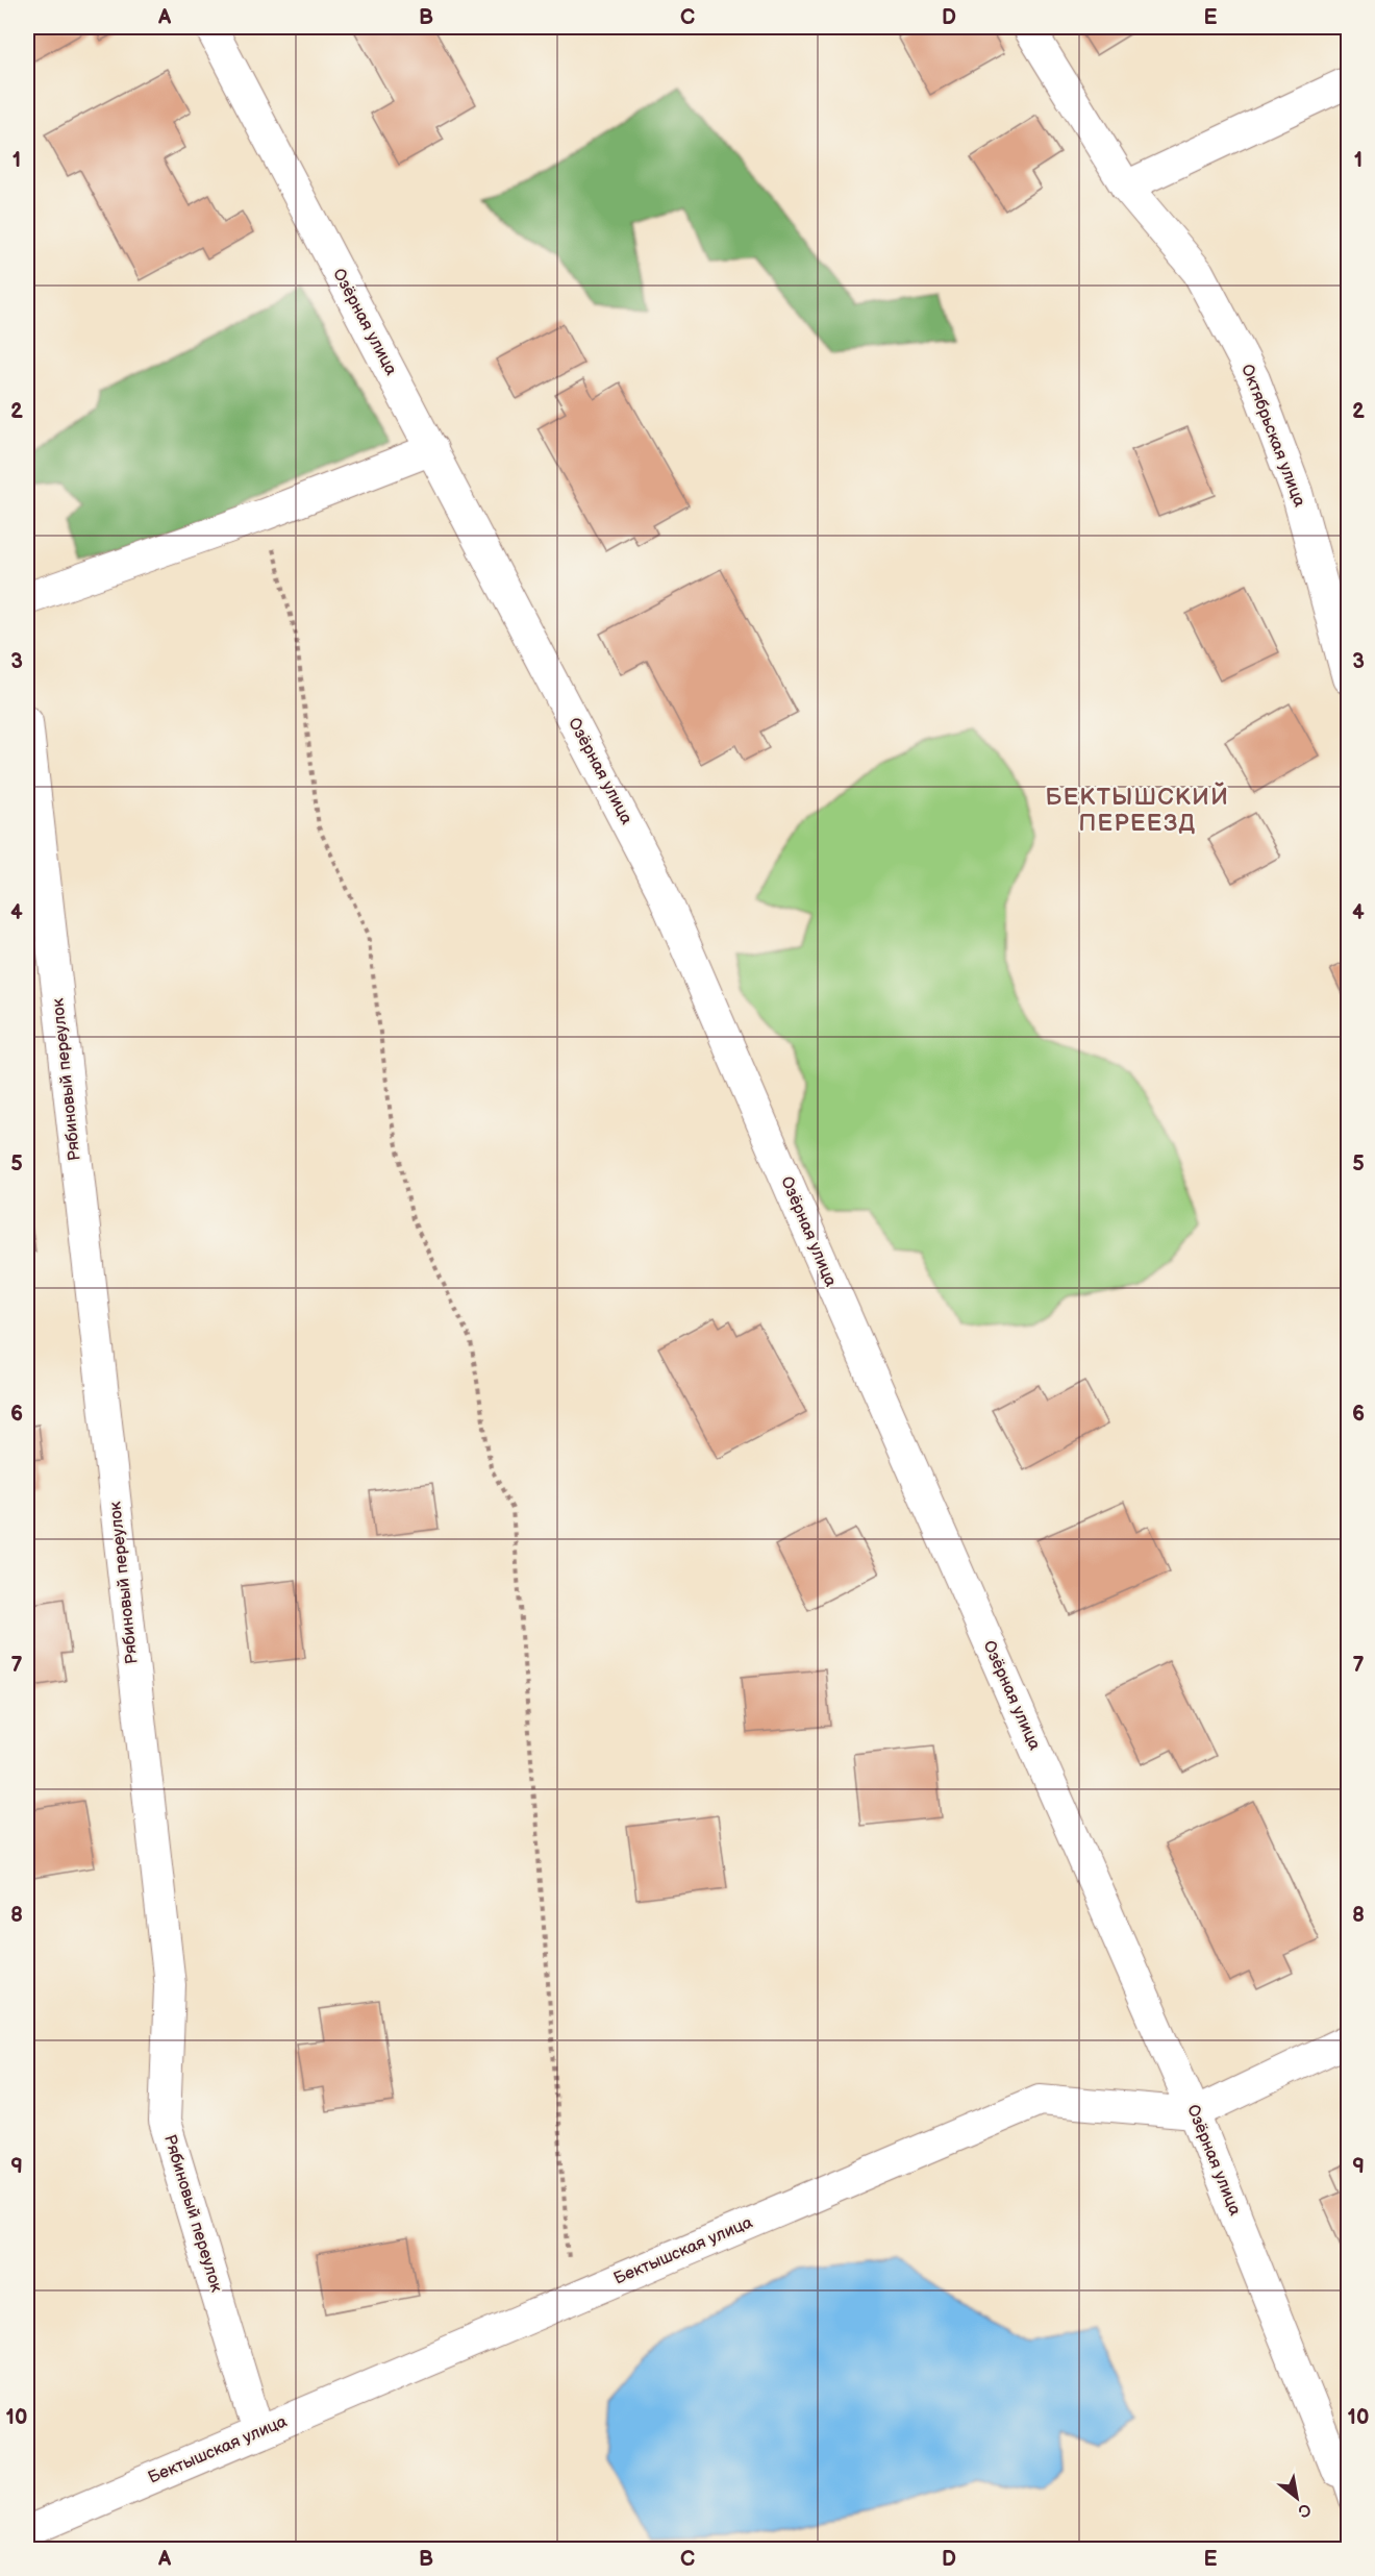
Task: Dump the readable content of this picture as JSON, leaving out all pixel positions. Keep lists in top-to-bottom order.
{
  "streets": {
    "street": [
      "Озёрная улица",
      "Октябрьская улица",
      "Рябиновый переулок",
      "Бектышская улица"
    ]
  },
  "crossings": [
    ["Озёрная улица", "Бектышская улица"],
    ["Рябиновый переулок", "Бектышская улица"]
  ],
  "districts": ["БЕКТЫШСКИЙ ПЕРЕЕЗД"],
  "north": "bottom right",
  "grid": {
    "columns": [
      "A",
      "B",
      "C",
      "D",
      "E"
    ],
    "rows": [
      "1",
      "2",
      "3",
      "4",
      "5",
      "6",
      "7",
      "8",
      "9",
      "10"
    ]
  }
}
